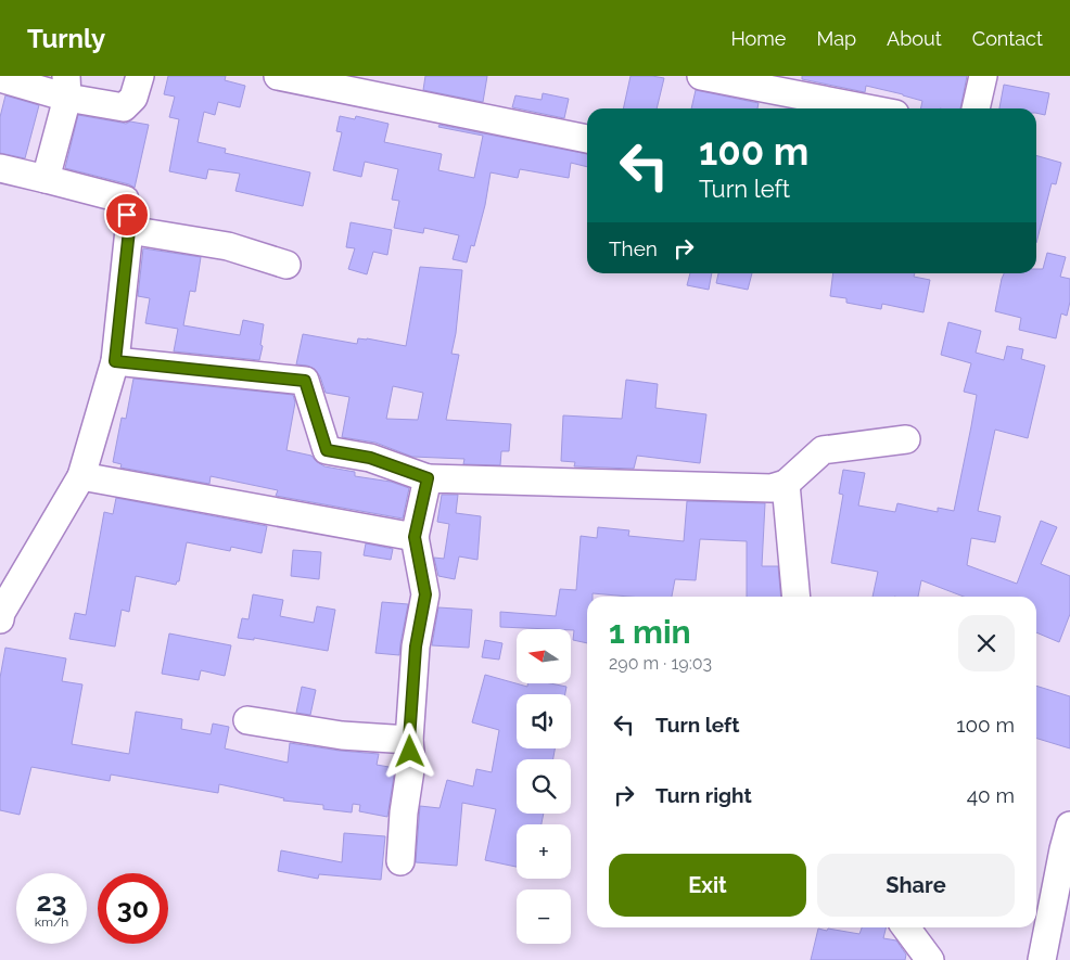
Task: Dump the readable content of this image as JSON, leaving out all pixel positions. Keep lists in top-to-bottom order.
{
  "north": "left",
  "page": {
    "header": "Turnly",
    "nav": [
      "Home",
      "Map",
      "About",
      "Contact"
    ],
    "turn": ["100 m", "Turn left"],
    "then": "Then",
    "heading": ["1 min", "290 m · 19:03"],
    "map_buttons": ["+", "−"],
    "list": [
      {
        "name": "Turn left",
        "value": "100 m"
      },
      {
        "name": "Turn right",
        "value": "40 m"
      }
    ],
    "buttons": ["Exit", "Share"],
    "speed": "23 km/h",
    "limit": "30"
  }
}
